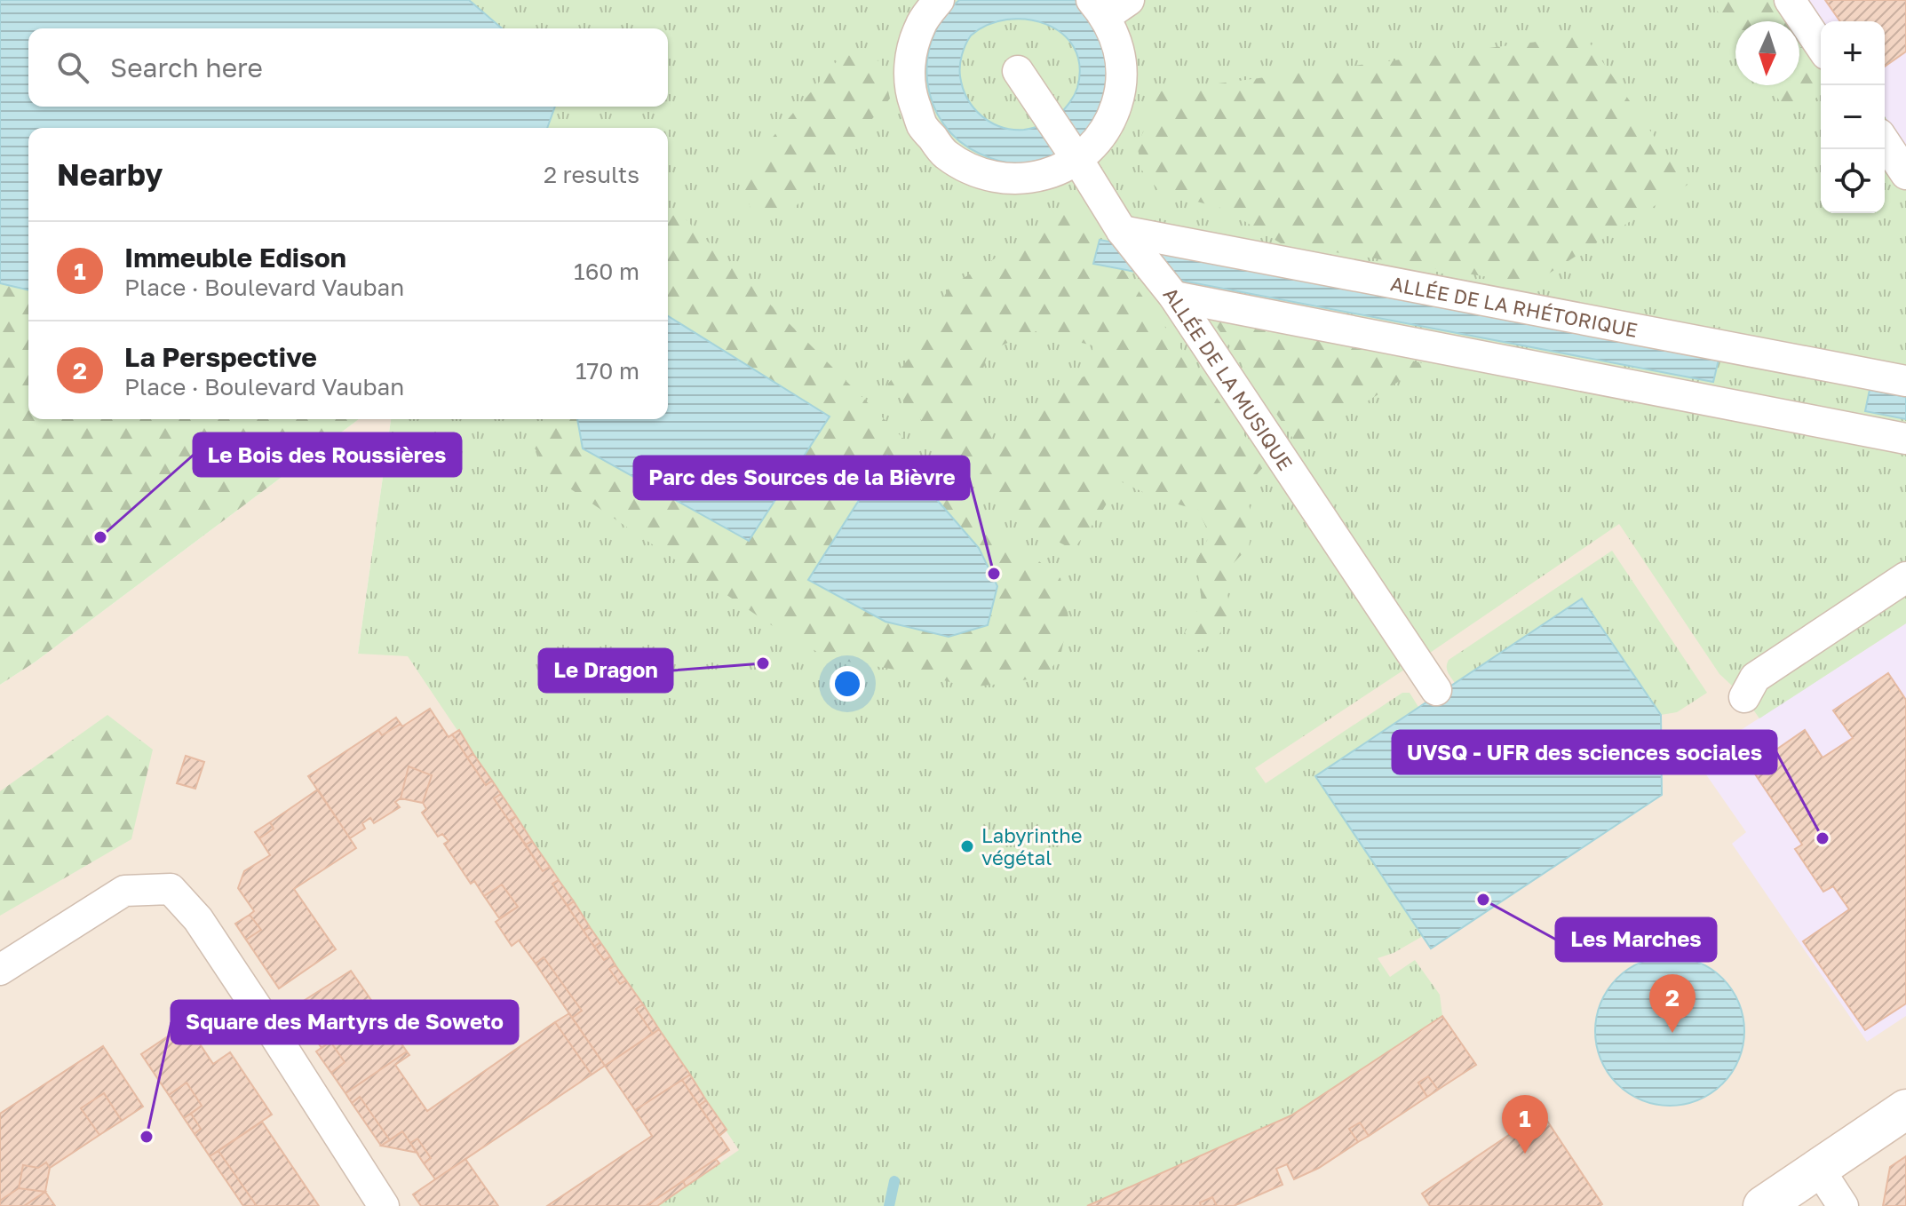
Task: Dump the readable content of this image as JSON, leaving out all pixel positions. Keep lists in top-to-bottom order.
{
  "streets": {
    "street": ["ALLÉE DE LA RHÉTORIQUE", "ALLÉE DE LA MUSIQUE"]
  },
  "crossings": [
    ["ALLÉE DE LA RHÉTORIQUE", "ALLÉE DE LA MUSIQUE"]
  ],
  "places": [
    "Le Bois des Roussières",
    "Parc des Sources de la Bièvre",
    "Le Dragon",
    "UVSQ - UFR des sciences sociales",
    "Labyrinthe végétal",
    "Les Marches",
    "Square des Martyrs de Soweto"
  ],
  "north": "bottom",
  "page": {
    "map_buttons": ["+", "−"],
    "search": "Search here",
    "heading": ["Nearby", "2 results"],
    "list": [
      {
        "mark": "1",
        "name": "Immeuble Edison",
        "note": "Place · Boulevard Vauban",
        "value": "160 m"
      },
      {
        "mark": "2",
        "name": "La Perspective",
        "note": "Place · Boulevard Vauban",
        "value": "170 m"
      }
    ],
    "pins": ["2", "1"]
  }
}
